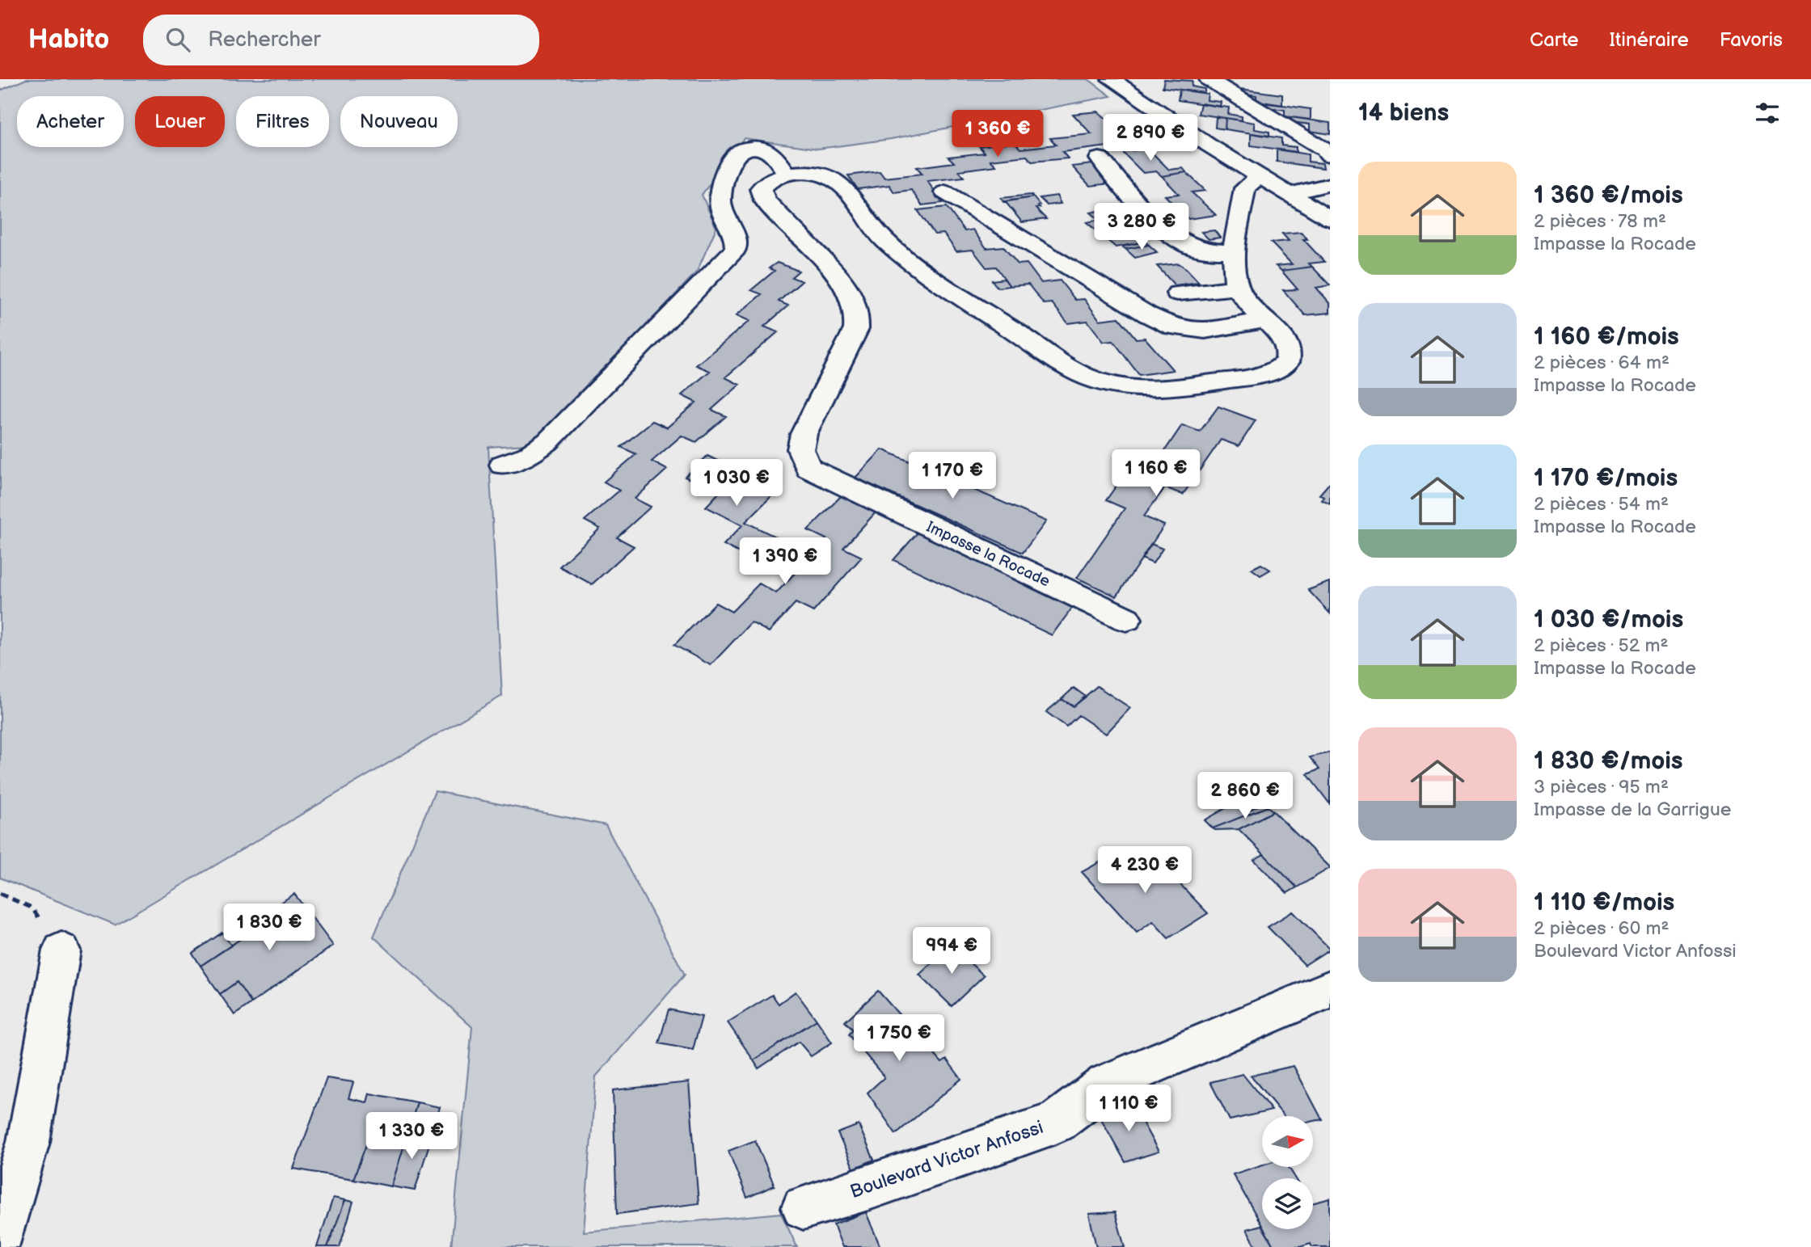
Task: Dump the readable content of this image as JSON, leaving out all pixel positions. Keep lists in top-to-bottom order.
{
  "streets": {
    "street": ["Impasse la Rocade", "Boulevard Victor Anfossi"]
  },
  "north": "right",
  "page": {
    "header": "Habito",
    "search": "Rechercher",
    "nav": ["Carte", "Itinéraire", "Favoris"],
    "heading": "14 biens",
    "chip": [
      "Acheter",
      "Louer",
      "Filtres",
      "Nouveau"
    ],
    "price": [
      "1 360 €",
      "2 890 €",
      "3 280 €",
      "1 160 €",
      "1 170 €",
      "1 030 €",
      "1 390 €",
      "2 860 €",
      "4 230 €",
      "1 830 €",
      "994 €",
      "1 750 €",
      "1 110 €",
      "1 330 €"
    ],
    "list": [
      {
        "name": "1 360 €/mois",
        "note": "2 pièces · 78 m² · Impasse la Rocade"
      },
      {
        "name": "1 160 €/mois",
        "note": "2 pièces · 64 m² · Impasse la Rocade"
      },
      {
        "name": "1 170 €/mois",
        "note": "2 pièces · 54 m² · Impasse la Rocade"
      },
      {
        "name": "1 030 €/mois",
        "note": "2 pièces · 52 m² · Impasse la Rocade"
      },
      {
        "name": "1 830 €/mois",
        "note": "3 pièces · 95 m² · Impasse de la Garrigue"
      },
      {
        "name": "1 110 €/mois",
        "note": "2 pièces · 60 m² · Boulevard Victor Anfossi"
      }
    ]
  }
}
